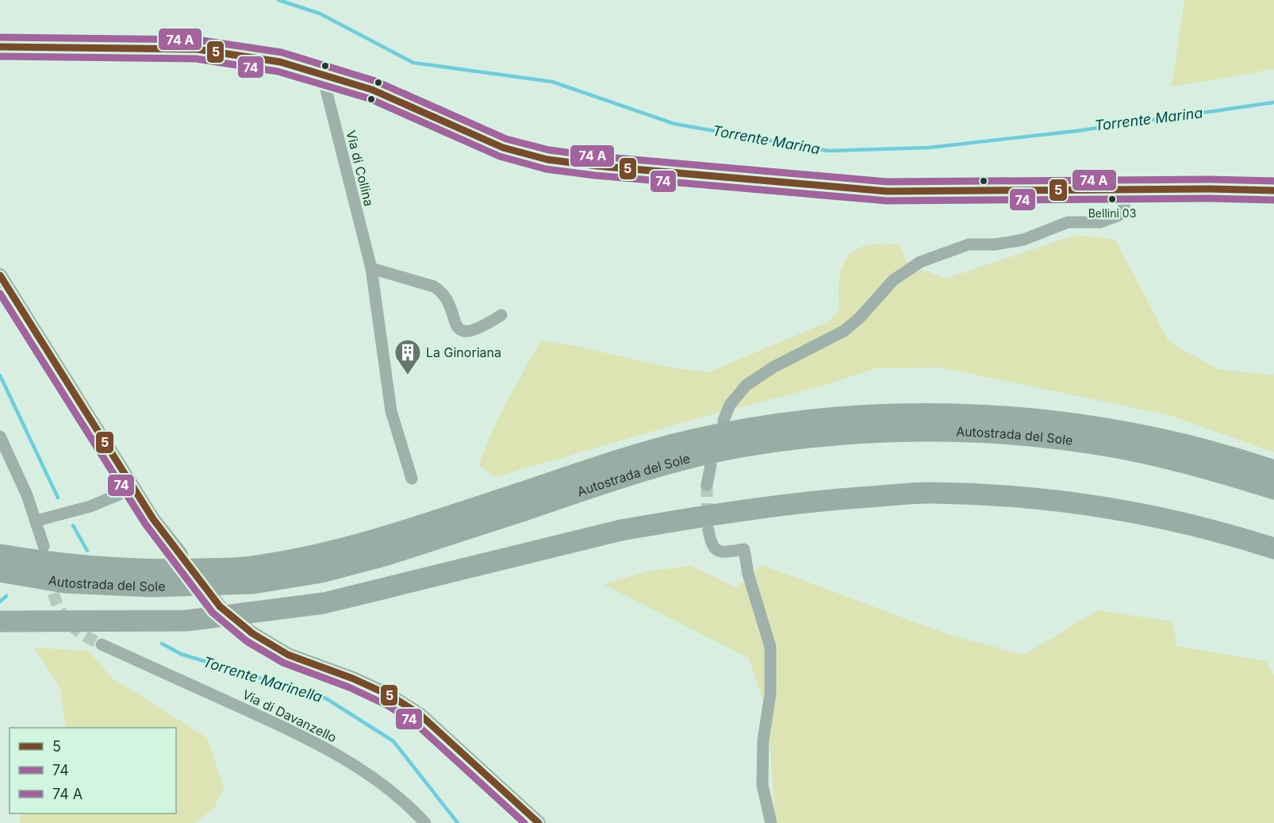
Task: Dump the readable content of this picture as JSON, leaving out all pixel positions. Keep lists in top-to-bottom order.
{
  "streets": {
    "highway": ["Autostrada del Sole"],
    "street": ["Via di Collina", "Via di Davanzello"]
  },
  "water": ["Torrente Marina", "Torrente Marinella"],
  "places": {
    "other": ["Bellini 03"],
    "building": ["La Ginoriana"]
  },
  "lines": ["transit line 5", "transit line 74"],
  "legend": ["5", "74", "74 A"]
}
